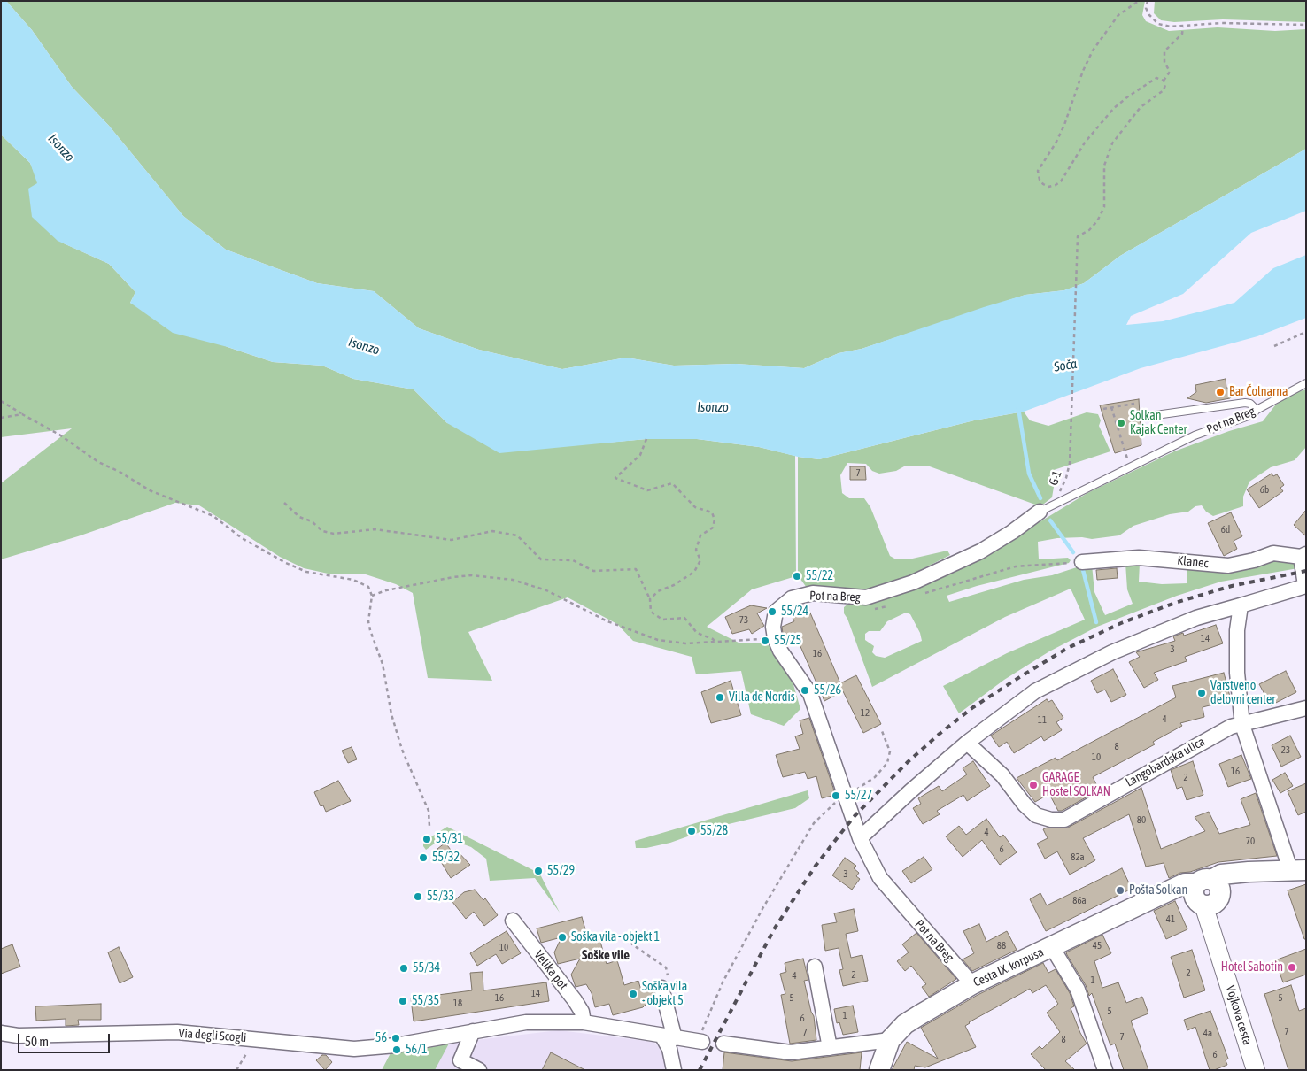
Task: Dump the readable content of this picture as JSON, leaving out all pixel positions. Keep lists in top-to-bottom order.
{
  "streets": {
    "main road": ["Cesta IX. korpusa"],
    "street": [
      "Pot na Breg",
      "Klanec",
      "Langobardska ulica",
      "Velika pot",
      "Vojkova cesta",
      "Via degli Scogli"
    ],
    "path": ["G-1"]
  },
  "crossings": [
    ["Pot na Breg", "G-1"],
    ["Pot na Breg", "Cesta IX. korpusa"],
    ["Cesta IX. korpusa", "Vojkova cesta"]
  ],
  "districts": ["Soške vile"],
  "water": ["Isonzo", "Soča"],
  "places": [
    "Bar Čolnarna",
    "Solkan Kajak Center",
    "55/22",
    "55/24",
    "55/25",
    "55/26",
    "Varstveno delovni center",
    "Villa de Nordis",
    "GARAGE Hostel SOLKAN",
    "55/27",
    "55/28",
    "55/31",
    "55/32",
    "55/29",
    "Pošta Solkan",
    "55/33",
    "Soška vila - objekt 1",
    "Hotel Sabotin",
    "55/34",
    "Soška vila - objekt 5",
    "55/35",
    "56",
    "56/1"
  ],
  "house_numbers": [
    "7",
    "6b",
    "6d",
    "73",
    "14",
    "3",
    "16",
    "12",
    "4",
    "11",
    "8",
    "23",
    "10",
    "16",
    "2",
    "80",
    "4",
    "70",
    "6",
    "82a",
    "3",
    "86a",
    "41",
    "88",
    "45",
    "10",
    "2",
    "2",
    "4",
    "1",
    "14",
    "16",
    "5",
    "5",
    "18",
    "5",
    "1",
    "6",
    "7",
    "7",
    "4a",
    "7",
    "8",
    "6"
  ],
  "scale_bar": "50 m"
}
